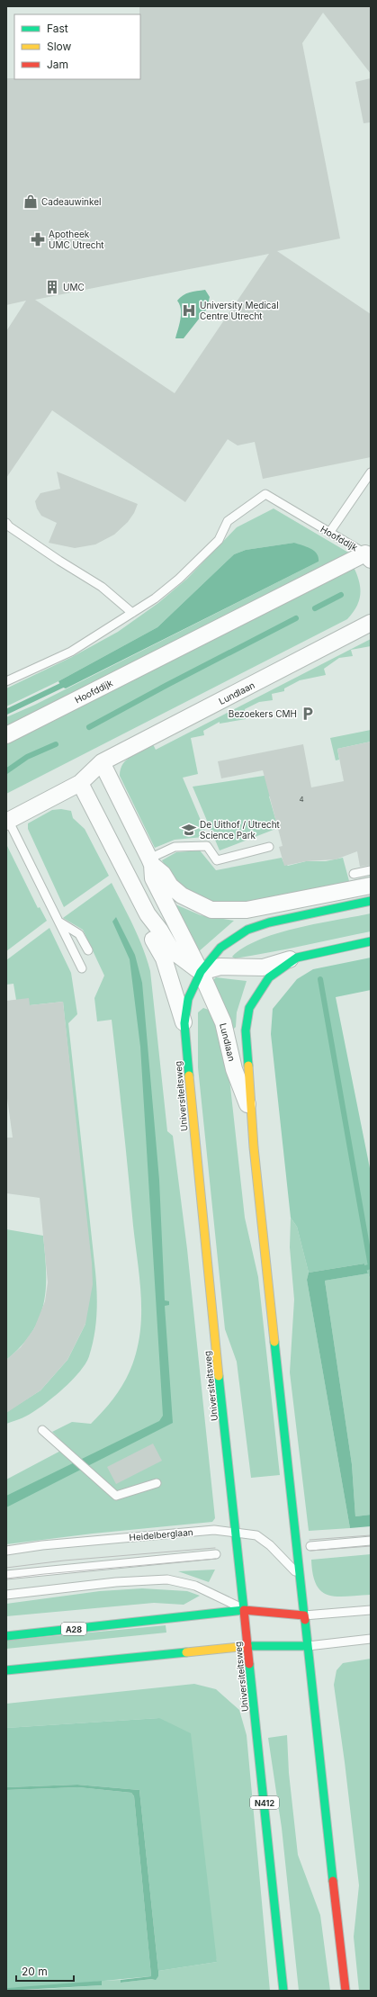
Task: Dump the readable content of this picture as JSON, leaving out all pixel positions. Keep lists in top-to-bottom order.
{
  "streets": {
    "main road": ["Universiteitsweg", "A28", "N412"],
    "street": ["Hoofddijk", "Lundlaan"],
    "lane": ["Heidelberglaan"]
  },
  "crossings": [
    ["Lundlaan", "Universiteitsweg"],
    ["Universiteitsweg", "Heidelberglaan"],
    ["Universiteitsweg", "A28"]
  ],
  "places": {
    "shop": ["Cadeauwinkel"],
    "pharmacy": ["Apotheek UMC Utrecht"],
    "building": ["UMC"],
    "hospital": ["University Medical Centre Utrecht"],
    "parking": ["Bezoekers CMH"],
    "school or university": ["De Uithof / Utrecht Science Park"]
  },
  "house_numbers": ["4"],
  "legend": ["Fast", "Slow", "Jam"],
  "scale_bar": "20 m"
}
